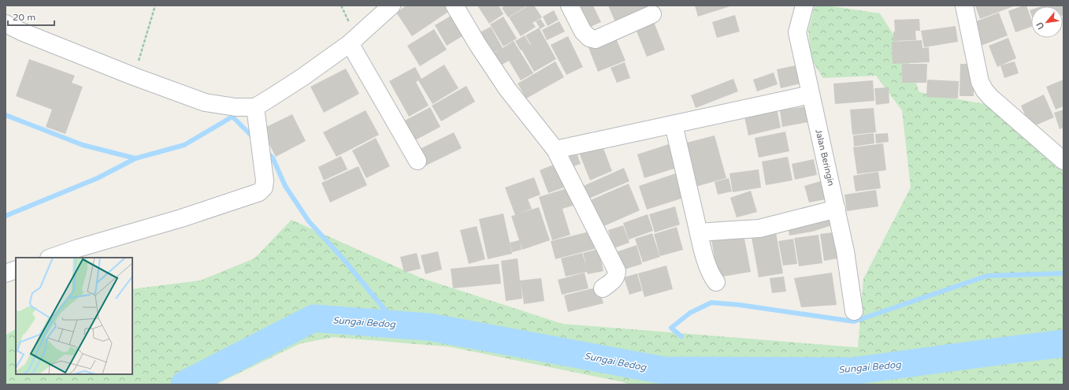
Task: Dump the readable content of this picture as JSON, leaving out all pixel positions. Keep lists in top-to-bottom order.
{
  "streets": {
    "street": ["Jalan Beringin"]
  },
  "water": ["Sungai Bedog"],
  "scale_bar": "20 m",
  "north": "bottom left"
}
